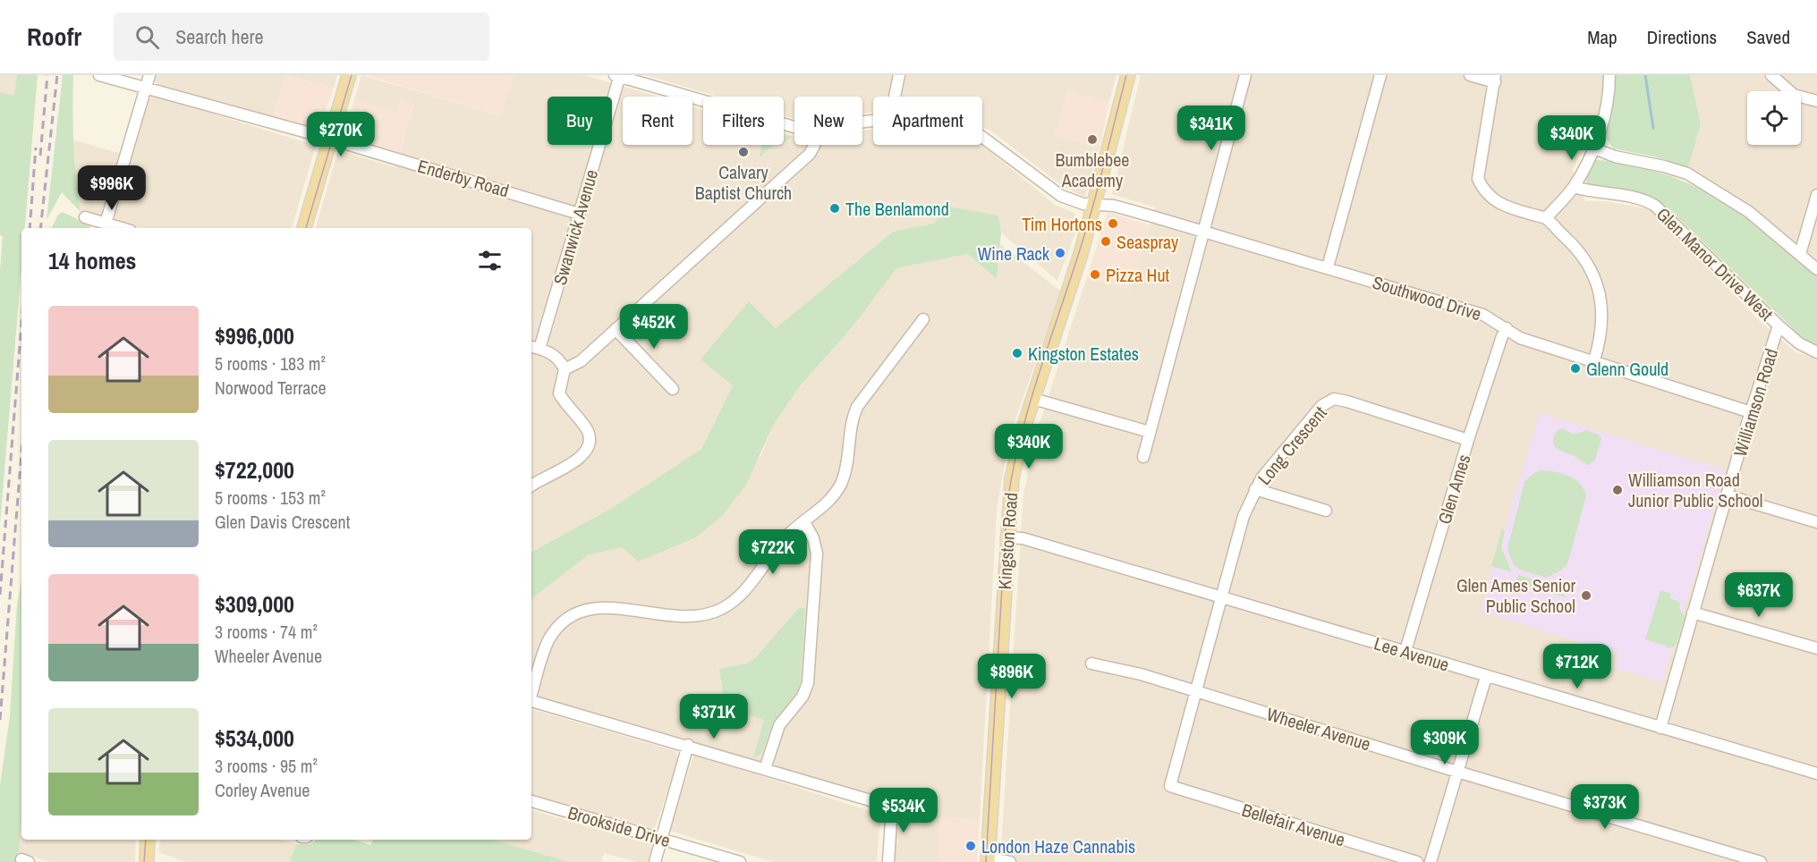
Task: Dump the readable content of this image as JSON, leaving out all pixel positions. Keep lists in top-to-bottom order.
{
  "streets": {
    "main road": ["Kingston Road"],
    "street": [
      "Enderby Road",
      "Swanwick Avenue",
      "Glen Manor Drive West",
      "Southwood Drive",
      "Williamson Road",
      "Long Crescent",
      "Glen Ames",
      "Lee Avenue",
      "Wheeler Avenue",
      "Bellefair Avenue",
      "Brookside Drive"
    ]
  },
  "crossings": [
    ["Enderby Road", "Swanwick Avenue"],
    ["Swanwick Avenue", "Southwood Drive"],
    ["Glen Manor Drive West", "Williamson Road"],
    ["Southwood Drive", "Williamson Road"],
    ["Southwood Drive", "Glen Ames"],
    ["Southwood Drive", "Kingston Road"],
    ["Williamson Road", "Lee Avenue"],
    ["Long Crescent", "Glen Ames"],
    ["Long Crescent", "Lee Avenue"],
    ["Long Crescent", "Wheeler Avenue"],
    ["Long Crescent", "Bellefair Avenue"],
    ["Glen Ames", "Lee Avenue"],
    ["Kingston Road", "Lee Avenue"]
  ],
  "places": [
    "Bumblebee Academy",
    "Calvary Baptist Church",
    "The Benlamond",
    "Tim Hortons",
    "Seaspray",
    "Wine Rack",
    "Pizza Hut",
    "Kingston Estates",
    "Glenn Gould",
    "Williamson Road Junior Public School",
    "Glen Ames Senior Public School",
    "London Haze Cannabis"
  ],
  "page": {
    "header": "Roofr",
    "search": "Search here",
    "nav": ["Map", "Directions", "Saved"],
    "chip": [
      "Buy",
      "Rent",
      "Filters",
      "New",
      "Apartment"
    ],
    "price": [
      "$341K",
      "$270K",
      "$340K",
      "$996K",
      "$452K",
      "$340K",
      "$722K",
      "$637K",
      "$712K",
      "$896K",
      "$371K",
      "$309K",
      "$373K",
      "$534K"
    ],
    "heading": "14 homes",
    "list": [
      {
        "name": "$996,000",
        "note": "5 rooms · 183 m² · Norwood Terrace"
      },
      {
        "name": "$722,000",
        "note": "5 rooms · 153 m² · Glen Davis Crescent"
      },
      {
        "name": "$309,000",
        "note": "3 rooms · 74 m² · Wheeler Avenue"
      },
      {
        "name": "$534,000",
        "note": "3 rooms · 95 m² · Corley Avenue"
      }
    ]
  }
}
